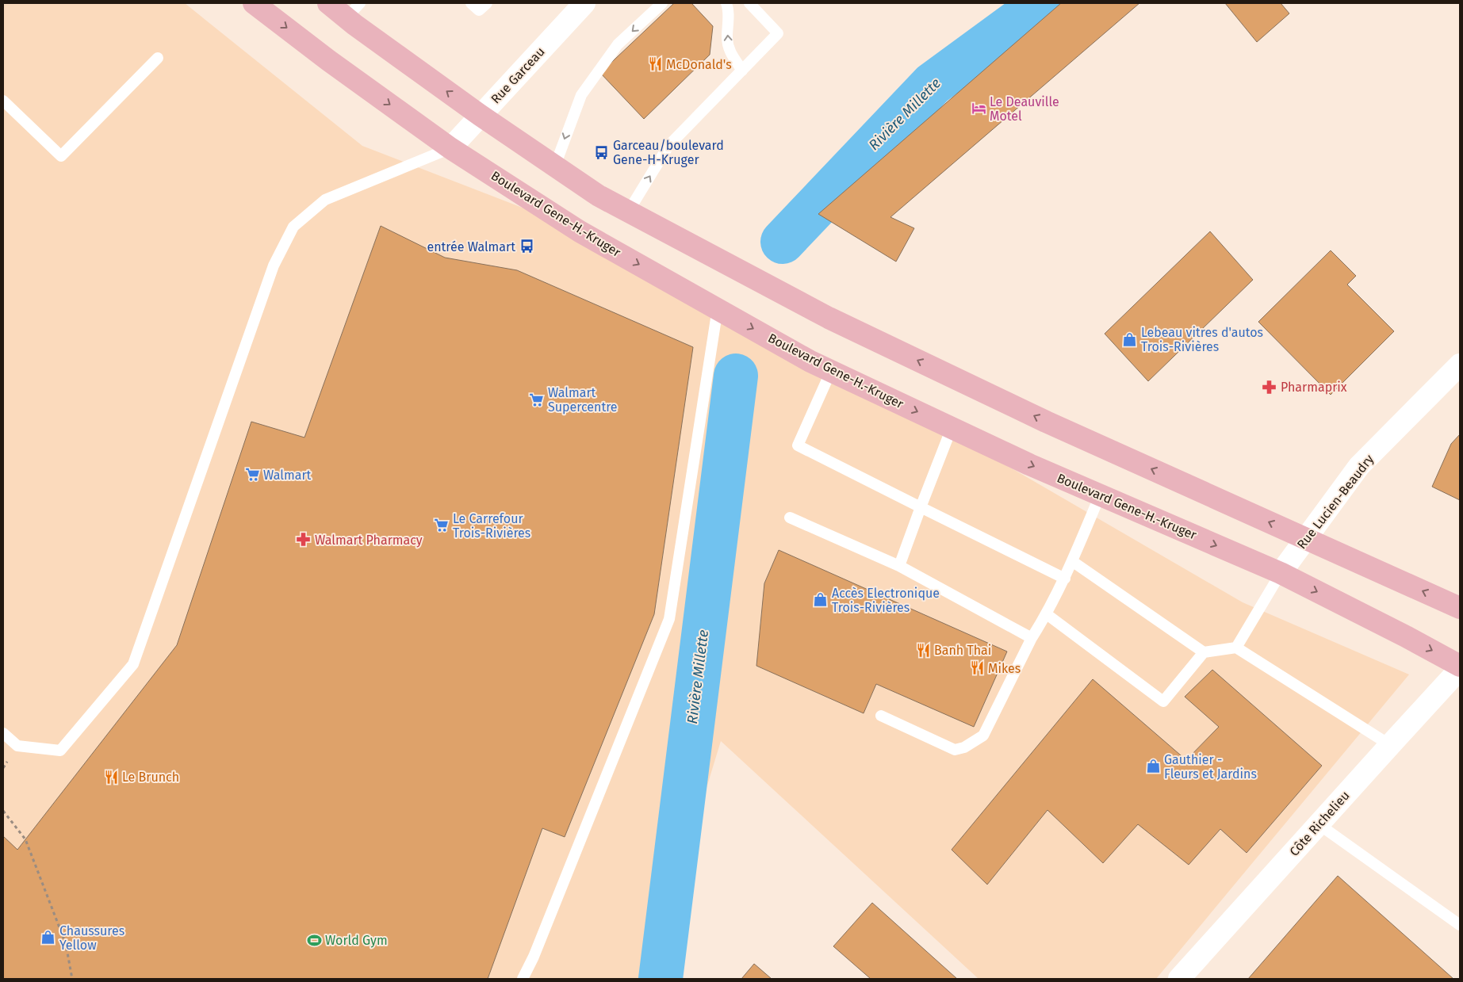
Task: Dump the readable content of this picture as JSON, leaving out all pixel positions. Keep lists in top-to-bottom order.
{
  "streets": {
    "main road": ["Boulevard Gene-H.-Kruger"],
    "street": ["Rue Garceau", "Rue Lucien-Beaudry", "Côte Richelieu"]
  },
  "crossings": [
    ["Rue Garceau", "Boulevard Gene-H.-Kruger"],
    ["Boulevard Gene-H.-Kruger", "Rue Lucien-Beaudry"]
  ],
  "water": ["Rivière Millette"],
  "places": {
    "restaurant": [
      "McDonald's",
      "Banh Thai",
      "Mikes",
      "Le Brunch"
    ],
    "hotel": ["Le Deauville Motel"],
    "bus stop": ["Garceau/boulevard Gene-H-Kruger", "entrée Walmart"],
    "shop": [
      "Lebeau vitres d'autos Trois-Rivières",
      "Accès Electronique Trois-Rivières",
      "Gauthier - Fleurs et Jardins",
      "Chaussures Yellow"
    ],
    "pharmacy": ["Pharmaprix", "Walmart Pharmacy"],
    "supermarket": ["Walmart Supercentre", "Walmart", "Le Carrefour Trois-Rivières"],
    "sports": ["World Gym"]
  }
}
